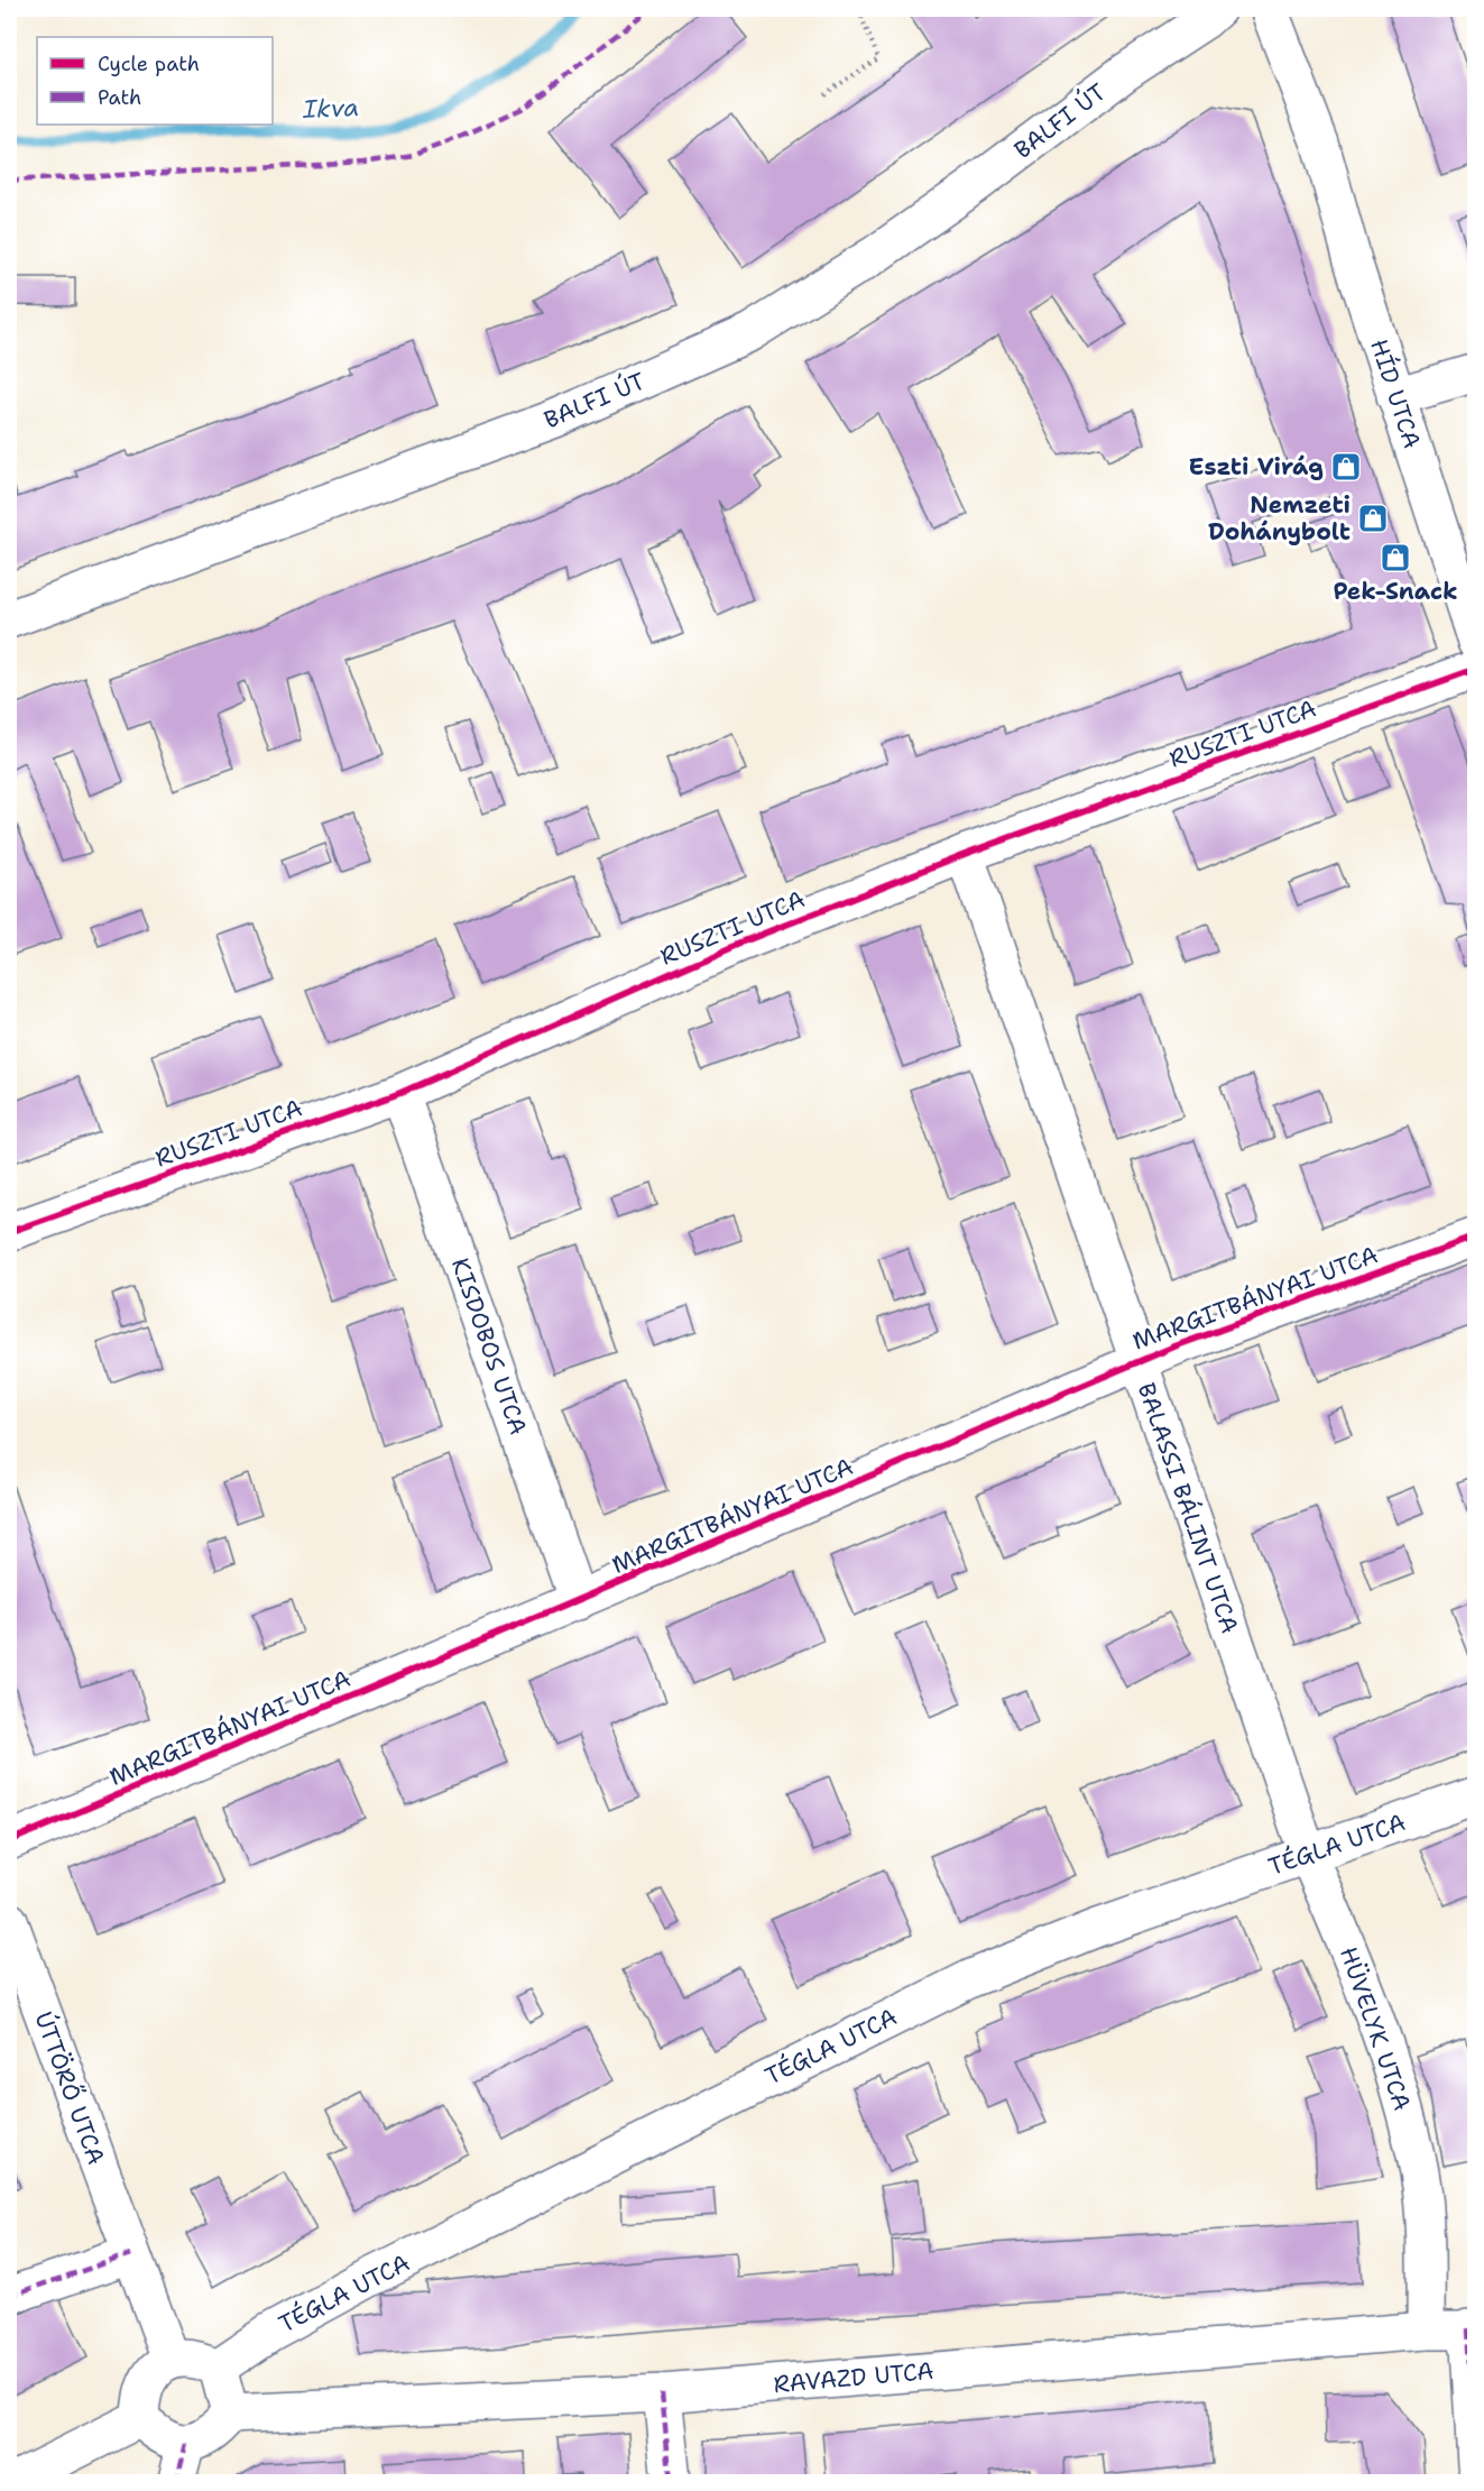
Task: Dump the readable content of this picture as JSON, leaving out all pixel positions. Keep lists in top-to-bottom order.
{
  "streets": {
    "street": [
      "BALFI ÚT",
      "HÍD UTCA",
      "RUSZTI UTCA",
      "MARGITBÁNYAI UTCA",
      "KISDOBOS UTCA",
      "BALASSI BÁLINT UTCA",
      "TÉGLA UTCA",
      "HÜVELYK UTCA",
      "ÚTTÖRŐ UTCA",
      "RAVAZD UTCA"
    ]
  },
  "crossings": [
    ["RUSZTI UTCA", "KISDOBOS UTCA"],
    ["RUSZTI UTCA", "BALASSI BÁLINT UTCA"],
    ["MARGITBÁNYAI UTCA", "KISDOBOS UTCA"],
    ["MARGITBÁNYAI UTCA", "BALASSI BÁLINT UTCA"],
    ["BALASSI BÁLINT UTCA", "TÉGLA UTCA"],
    ["BALASSI BÁLINT UTCA", "HÜVELYK UTCA"],
    ["TÉGLA UTCA", "HÜVELYK UTCA"],
    ["TÉGLA UTCA", "ÚTTÖRŐ UTCA"],
    ["TÉGLA UTCA", "RAVAZD UTCA"],
    ["HÜVELYK UTCA", "RAVAZD UTCA"],
    ["ÚTTÖRŐ UTCA", "RAVAZD UTCA"]
  ],
  "water": ["Ikva"],
  "places": {
    "shop": ["Eszti Virág", "Nemzeti Dohánybolt", "Pek-Snack"]
  },
  "legend": ["Cycle path", "Path"]
}
